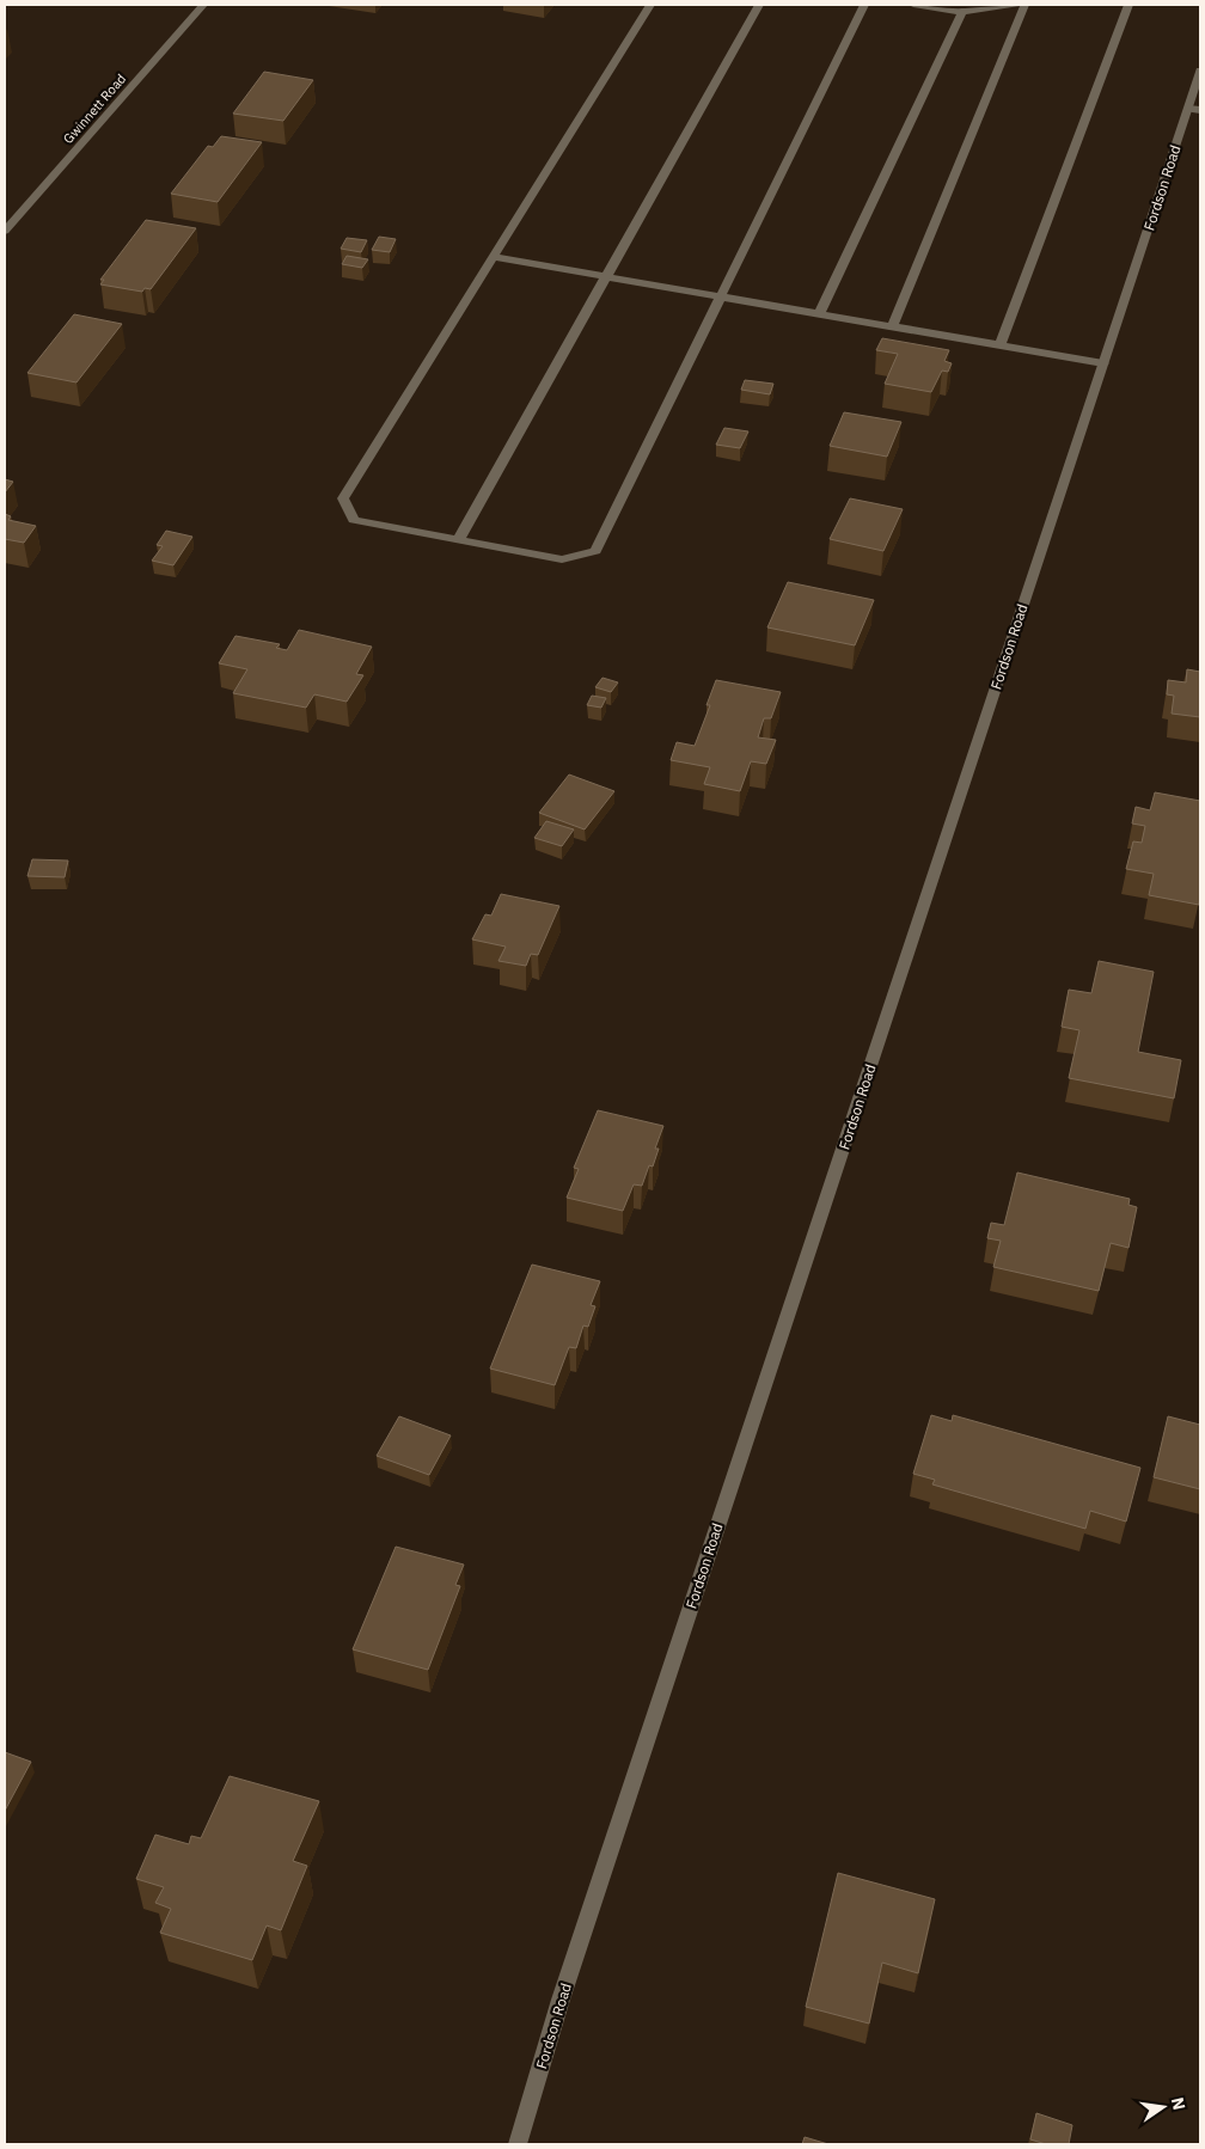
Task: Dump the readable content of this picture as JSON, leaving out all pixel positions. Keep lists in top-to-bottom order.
{
  "streets": {
    "street": ["Gwinnett Road", "Fordson Road"]
  },
  "north": "right"
}
